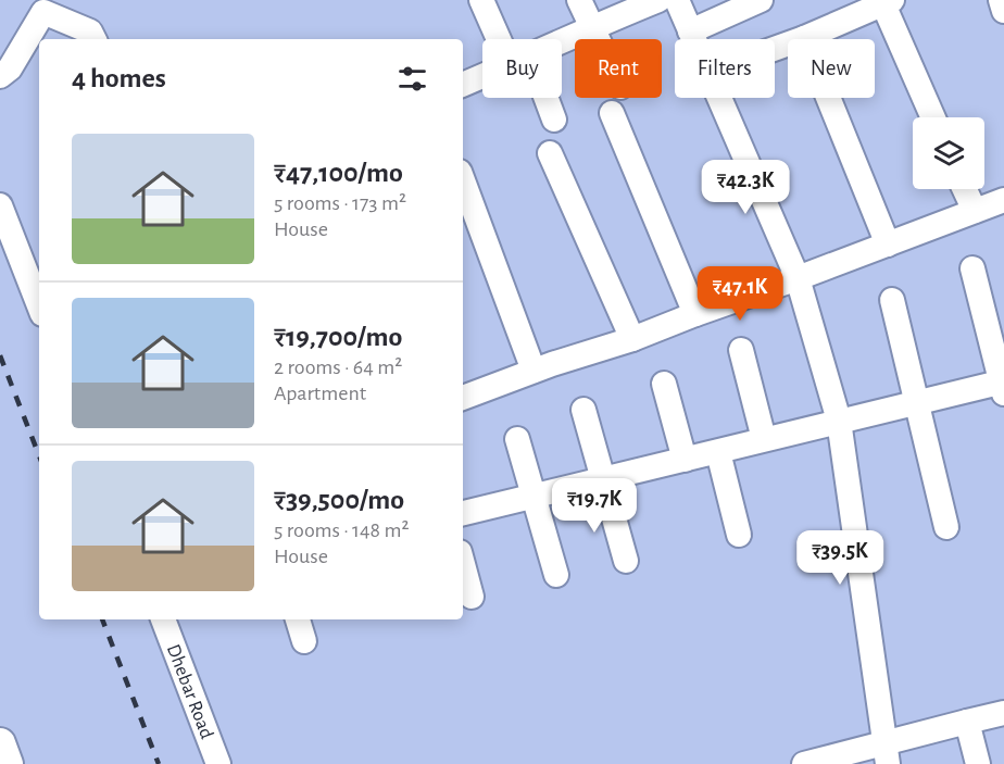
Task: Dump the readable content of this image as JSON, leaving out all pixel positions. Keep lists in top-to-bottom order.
{
  "streets": {
    "street": ["Dhebar Road"]
  },
  "page": {
    "chip": [
      "Buy",
      "Rent",
      "Filters",
      "New"
    ],
    "heading": "4 homes",
    "list": [
      {
        "name": "₹47,100/mo",
        "note": "5 rooms · 173 m² · House"
      },
      {
        "name": "₹19,700/mo",
        "note": "2 rooms · 64 m² · Apartment"
      },
      {
        "name": "₹39,500/mo",
        "note": "5 rooms · 148 m² · House"
      }
    ],
    "price": [
      "₹42.3K",
      "₹47.1K",
      "₹19.7K",
      "₹39.5K"
    ]
  }
}
